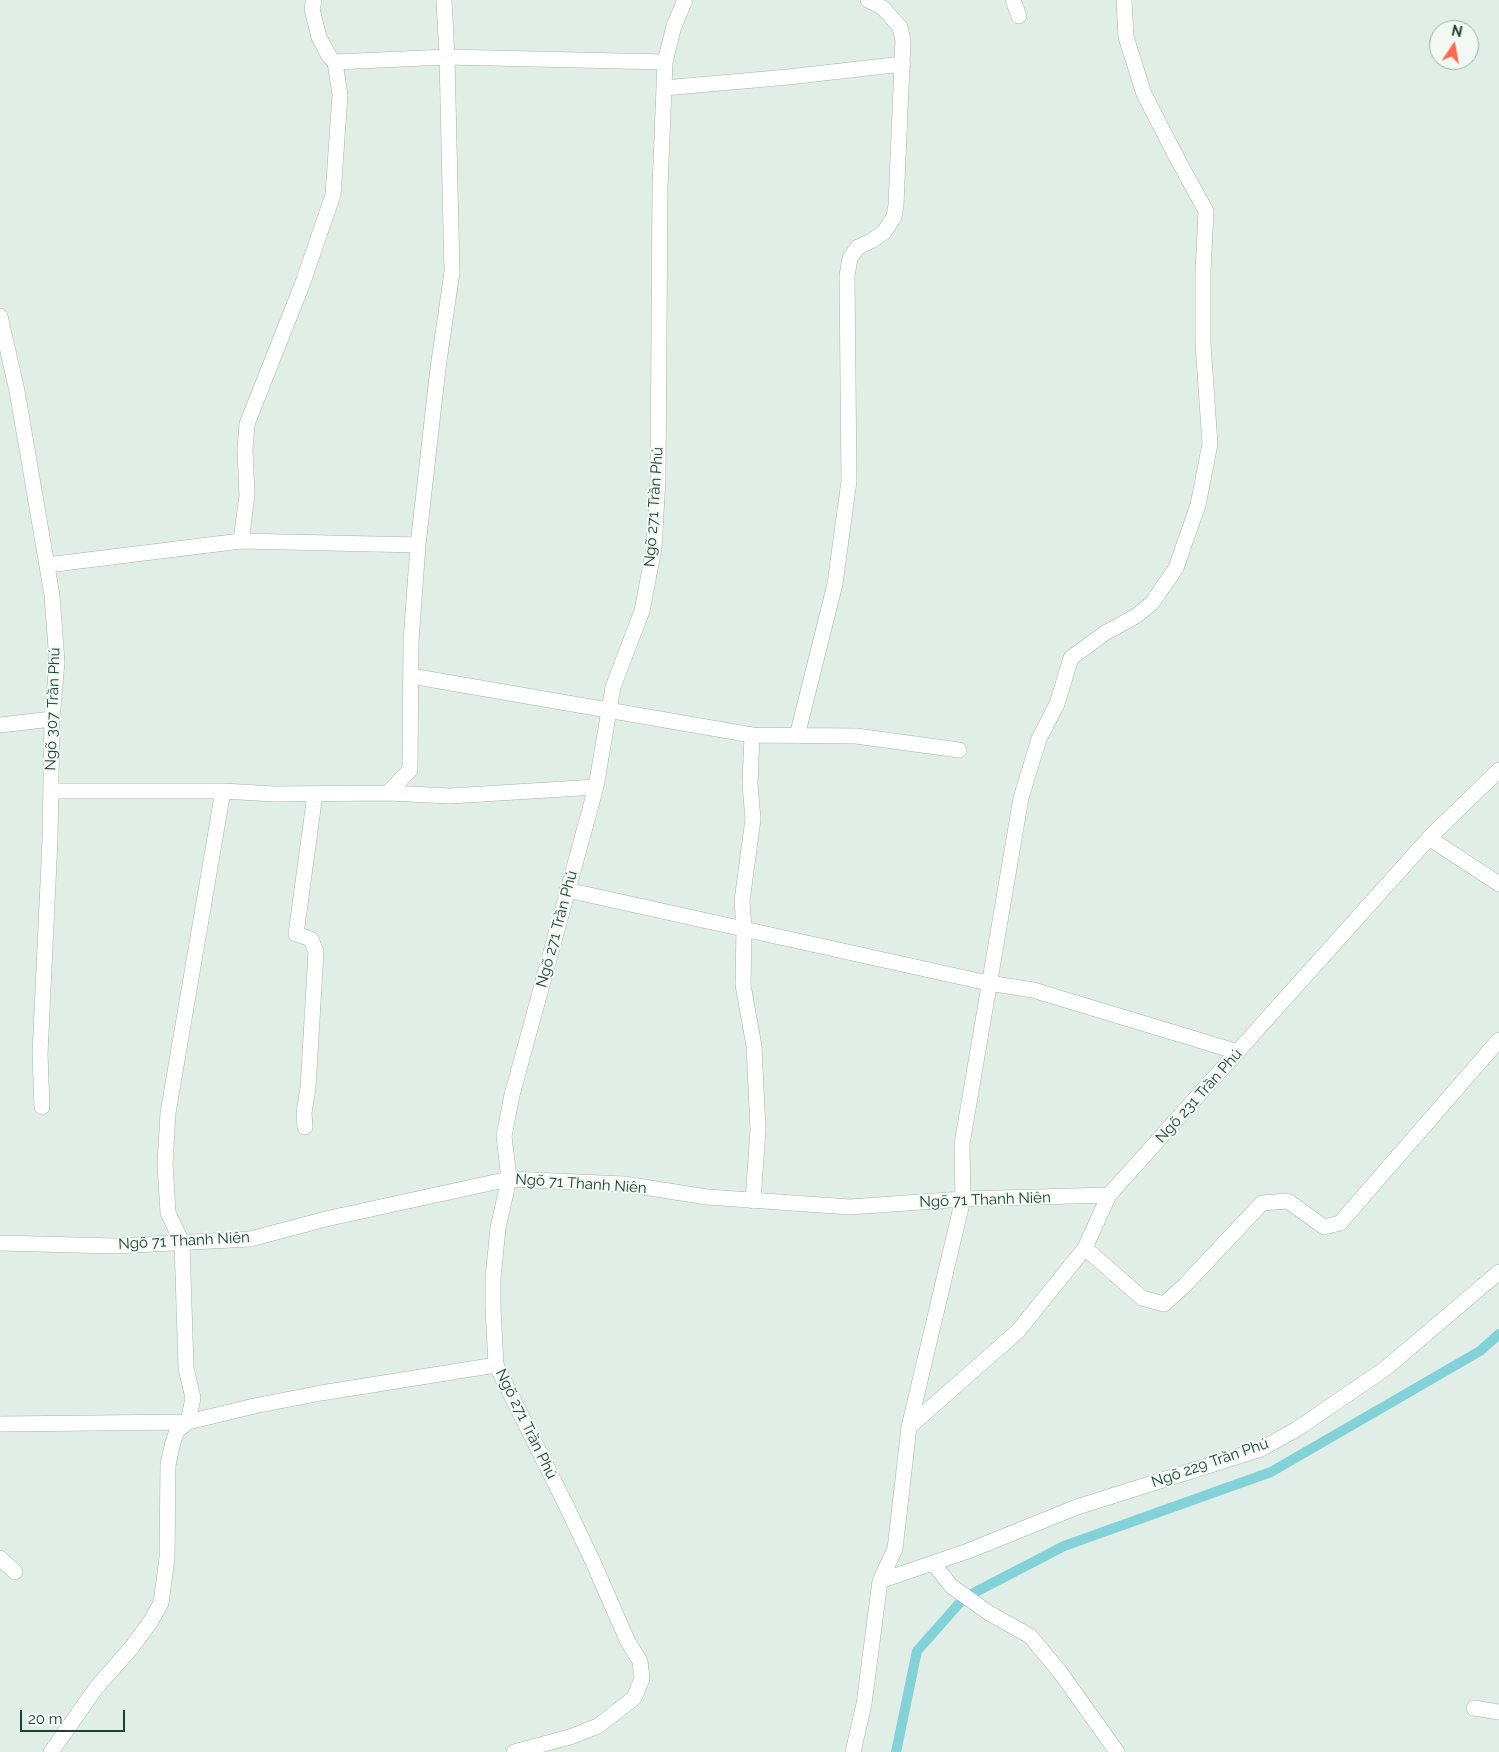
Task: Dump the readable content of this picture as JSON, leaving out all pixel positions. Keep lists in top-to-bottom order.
{
  "streets": {
    "street": [
      "Ngõ 271 Trần Phú",
      "Ngõ 307 Trần Phú",
      "Ngõ 231 Trần Phú",
      "Ngõ 71 Thanh Niên",
      "Ngõ 229 Trần Phú"
    ]
  },
  "crossings": [
    ["Ngõ 271 Trần Phú", "Ngõ 71 Thanh Niên"],
    ["Ngõ 231 Trần Phú", "Ngõ 71 Thanh Niên"]
  ],
  "scale_bar": "20 m",
  "north": "top"
}
